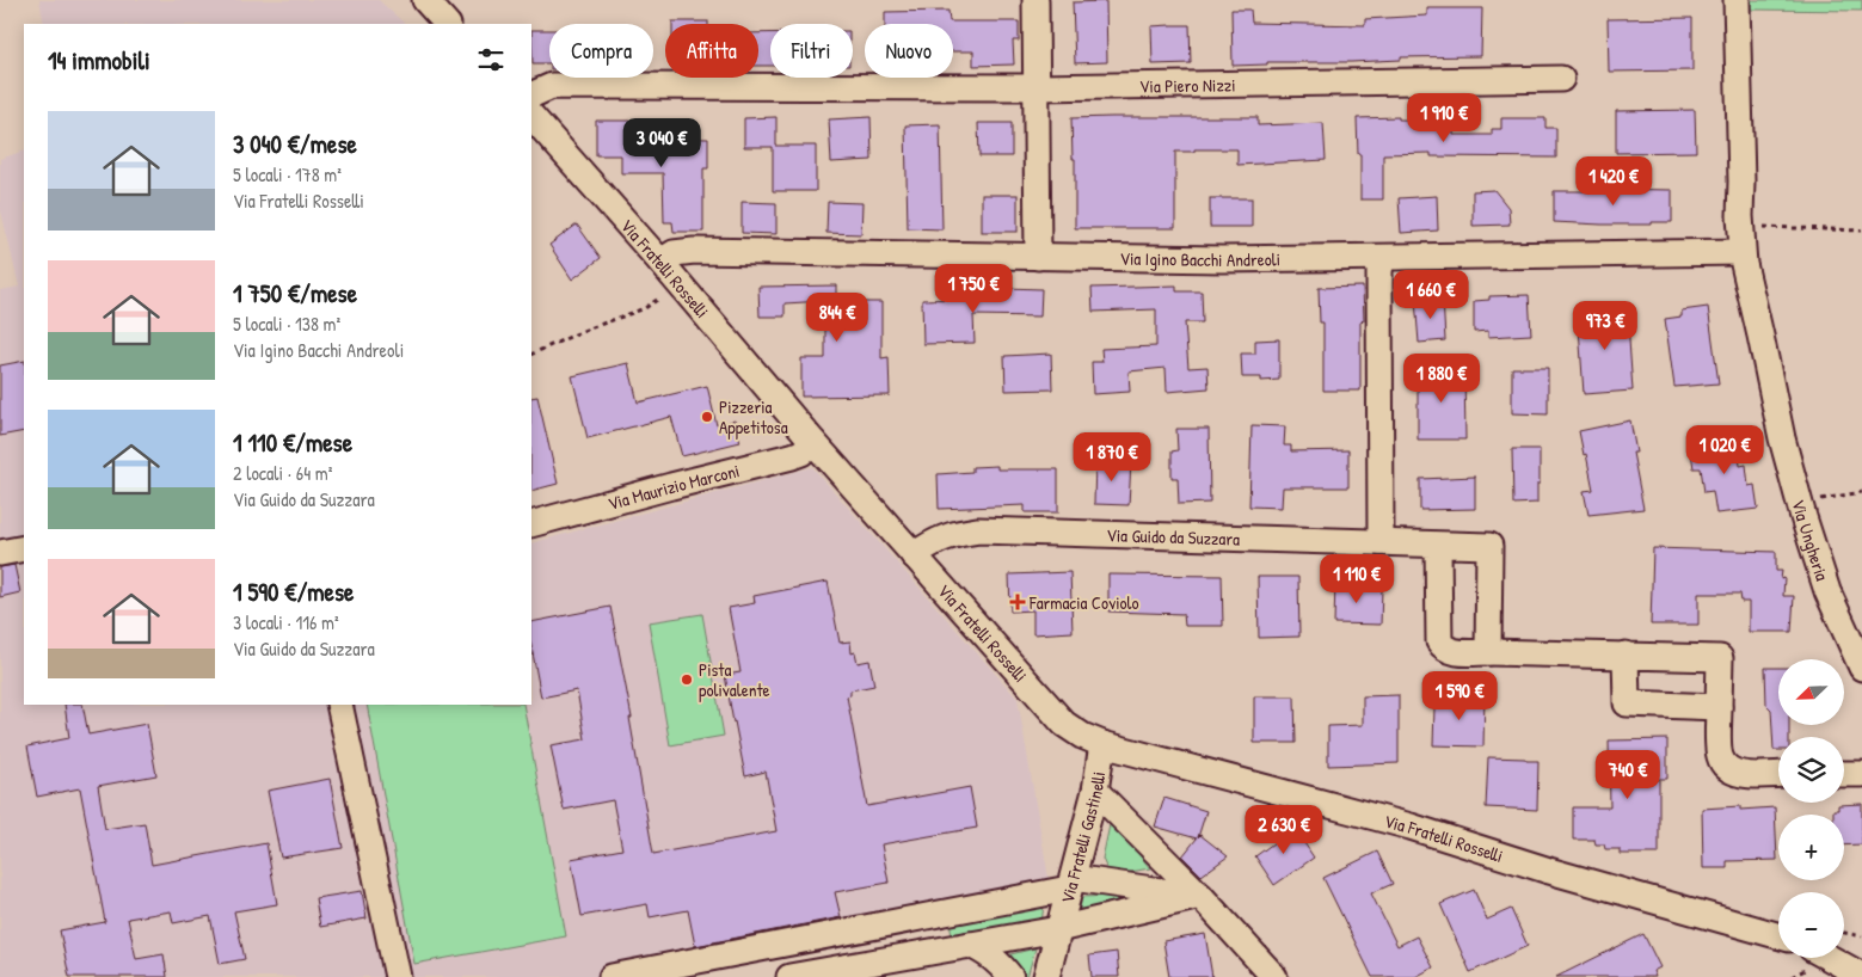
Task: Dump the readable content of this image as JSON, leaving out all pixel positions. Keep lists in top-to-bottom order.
{
  "streets": {
    "street": [
      "Via Piero Nizzi",
      "Via Igino Bacchi Andreoli",
      "Via Fratelli Rosselli",
      "Via Maurizio Marconi",
      "Via Guido da Suzzara",
      "Via Ungheria",
      "Via Fratelli Gastinelli"
    ]
  },
  "crossings": [
    ["Via Igino Bacchi Andreoli", "Via Fratelli Rosselli"],
    ["Via Igino Bacchi Andreoli", "Via Ungheria"],
    ["Via Fratelli Rosselli", "Via Maurizio Marconi"],
    ["Via Fratelli Rosselli", "Via Guido da Suzzara"],
    ["Via Fratelli Rosselli", "Via Fratelli Gastinelli"]
  ],
  "places": {
    "other": ["Pizzeria Appetitosa", "Pista polivalente"],
    "health": ["Farmacia Coviolo"]
  },
  "north": "bottom left",
  "page": {
    "chip": [
      "Compra",
      "Affitta",
      "Filtri",
      "Nuovo"
    ],
    "heading": "14 immobili",
    "price": [
      "1 910 €",
      "3 040 €",
      "1 420 €",
      "1 750 €",
      "1 660 €",
      "844 €",
      "973 €",
      "1 880 €",
      "1 020 €",
      "1 870 €",
      "1 110 €",
      "1 590 €",
      "740 €",
      "2 630 €"
    ],
    "list": [
      {
        "name": "3 040 €/mese",
        "note": "5 locali · 178 m² · Via Fratelli Rosselli"
      },
      {
        "name": "1 750 €/mese",
        "note": "5 locali · 138 m² · Via Igino Bacchi Andreoli"
      },
      {
        "name": "1 110 €/mese",
        "note": "2 locali · 64 m² · Via Guido da Suzzara"
      },
      {
        "name": "1 590 €/mese",
        "note": "3 locali · 116 m² · Via Guido da Suzzara"
      }
    ],
    "map_buttons": ["+", "−"]
  }
}
